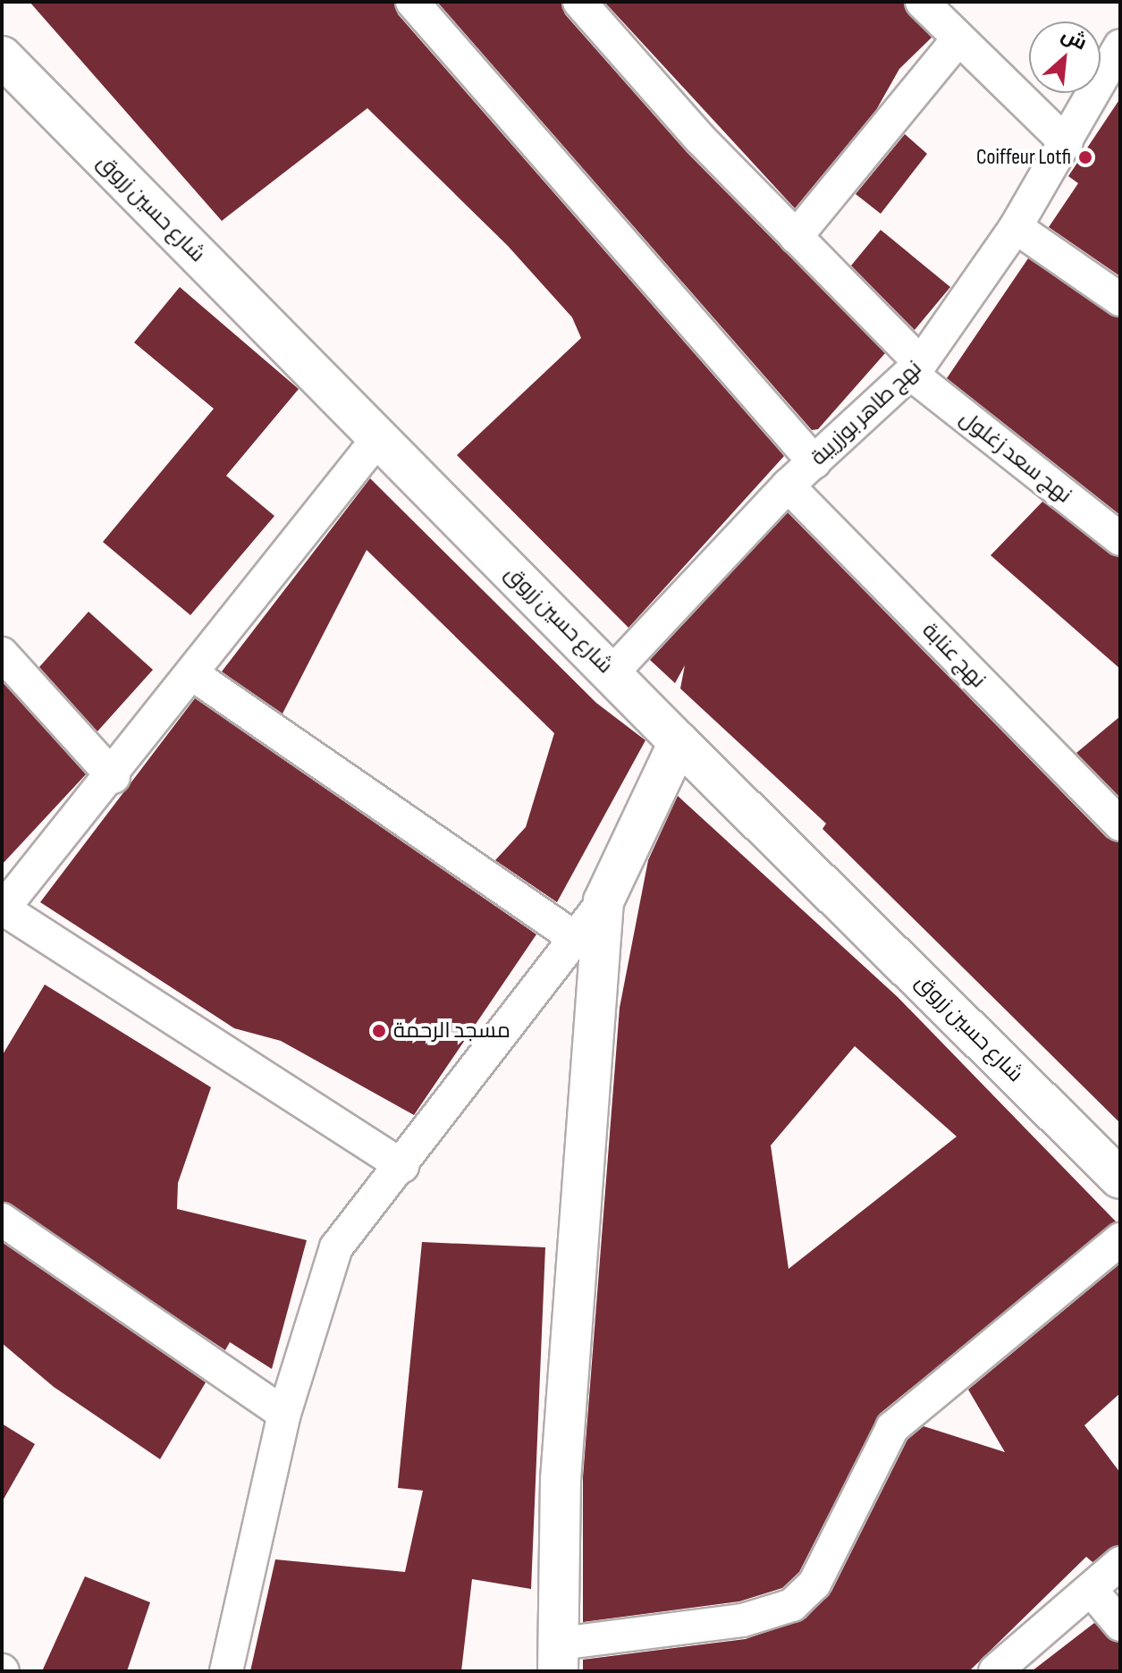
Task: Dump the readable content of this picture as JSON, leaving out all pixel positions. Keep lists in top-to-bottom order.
{
  "streets": {
    "street": [
      "شارع حسين زروق",
      "نهج طاهر بوزريبة",
      "نهج سعد زغلول",
      "نهج عنابة"
    ]
  },
  "crossings": [
    ["شارع حسين زروق", "نهج طاهر بوزريبة"],
    ["نهج طاهر بوزريبة", "نهج سعد زغلول"],
    ["نهج طاهر بوزريبة", "نهج عنابة"]
  ],
  "places": ["Coiffeur Lotfi", "مسجد الرحمة"],
  "north": "top right"
}
